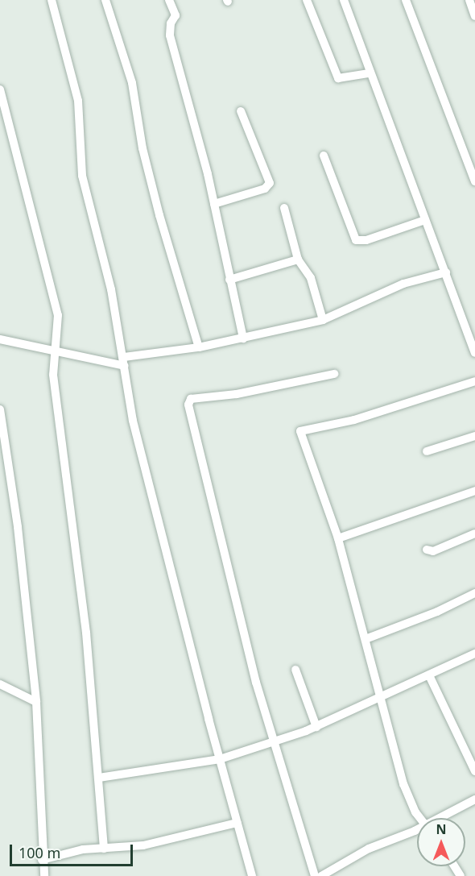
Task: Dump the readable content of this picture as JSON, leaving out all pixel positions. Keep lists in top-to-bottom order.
{
  "scale_bar": "100 m",
  "north": "top"
}
